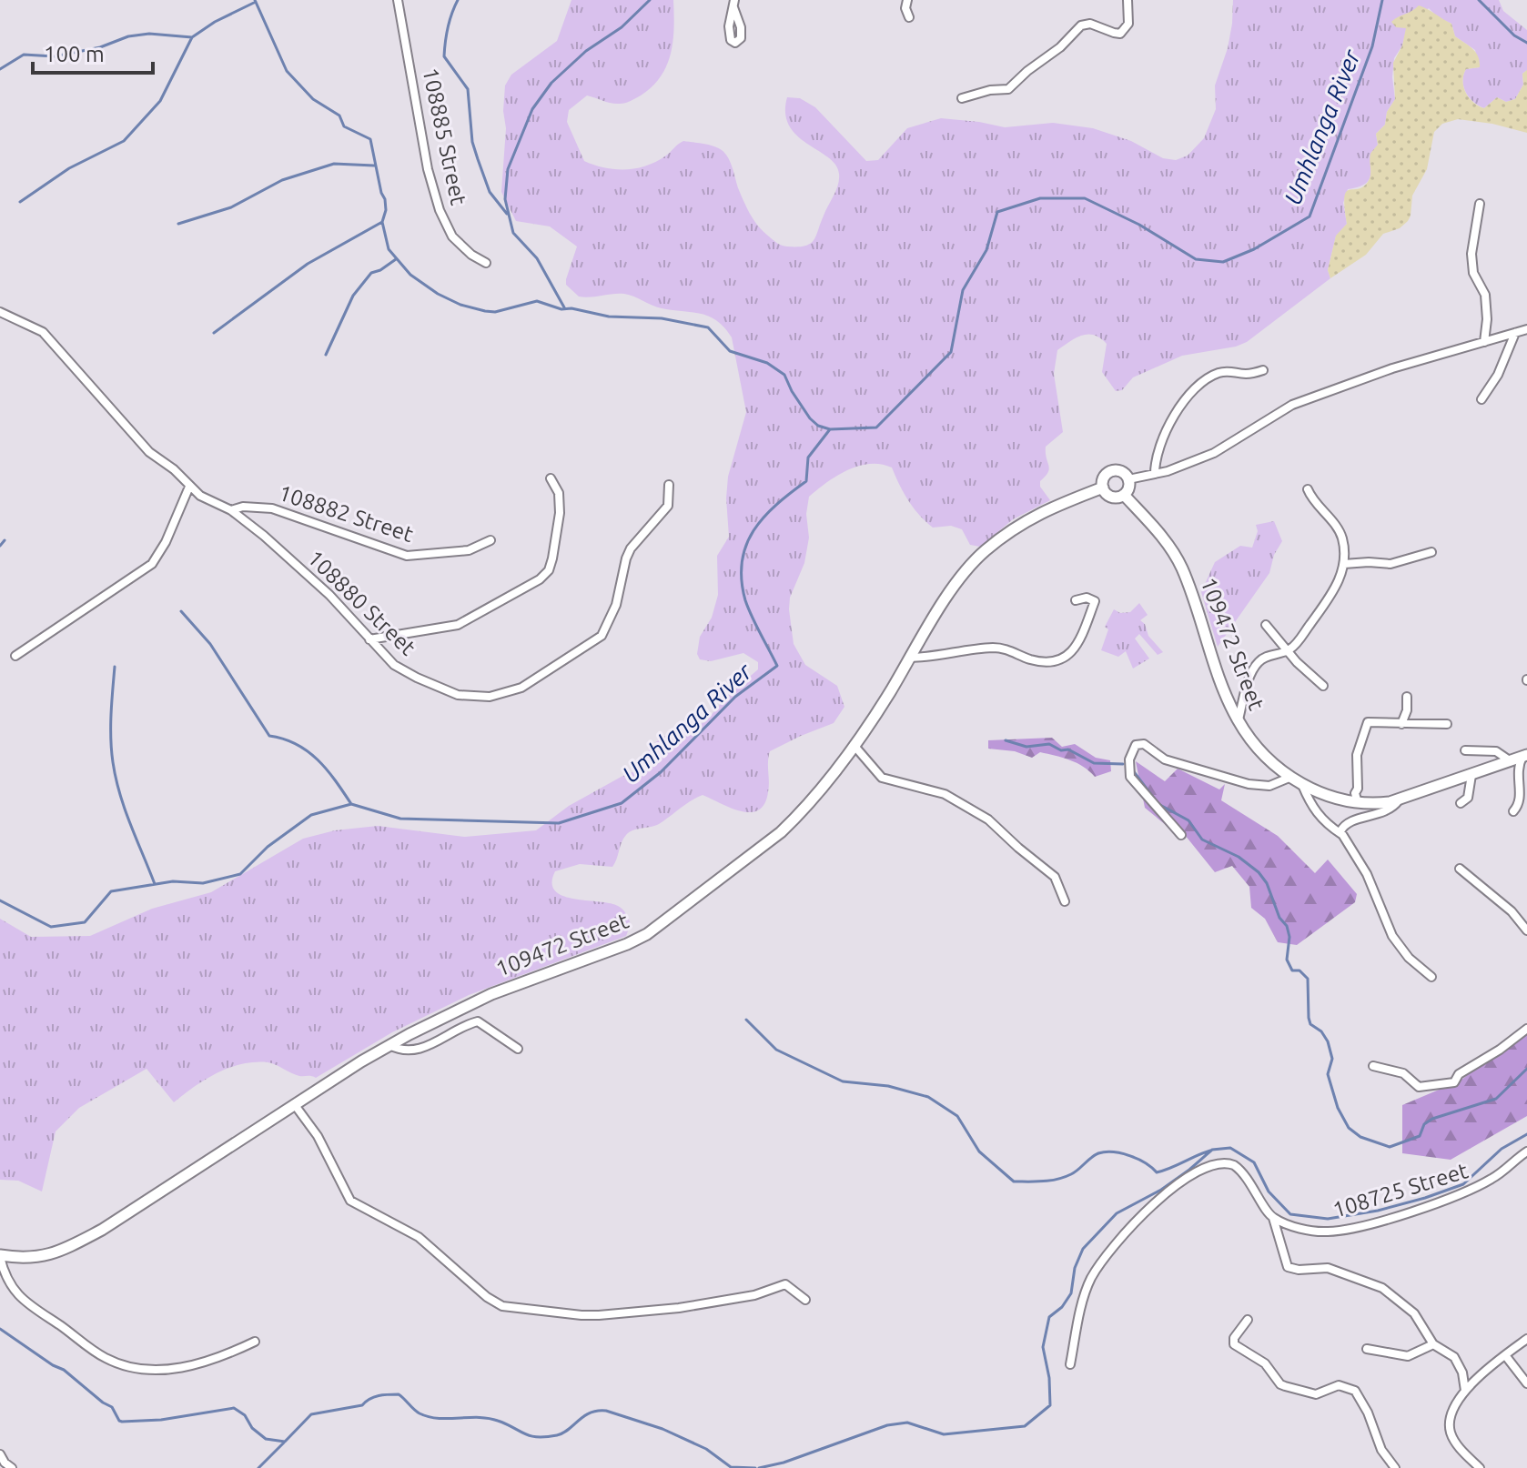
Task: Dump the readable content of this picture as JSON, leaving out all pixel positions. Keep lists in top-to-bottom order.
{
  "streets": {
    "street": [
      "108885 Street",
      "108882 Street",
      "108880 Street",
      "109472 Street",
      "108725 Street"
    ]
  },
  "crossings": [
    ["108882 Street", "108880 Street"]
  ],
  "water": ["Umhlanga River"],
  "scale_bar": "100 m"
}
